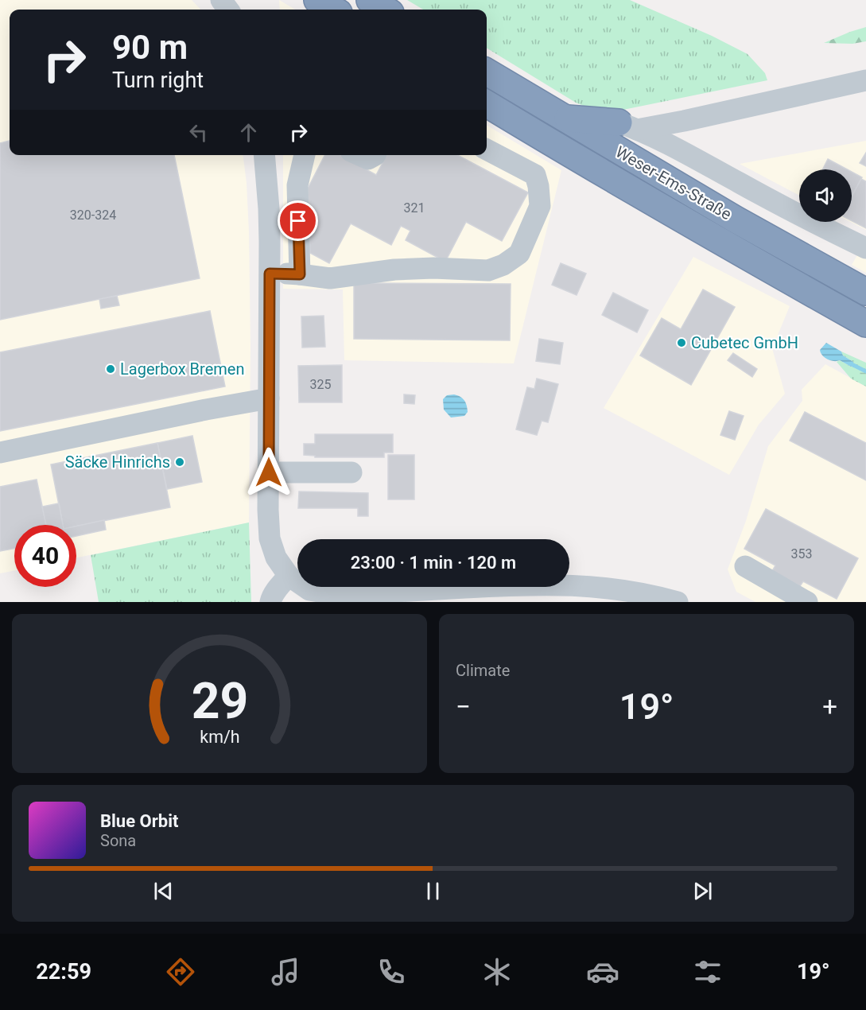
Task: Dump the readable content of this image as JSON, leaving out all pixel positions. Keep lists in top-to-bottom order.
{
  "streets": {
    "highway": ["Weser-Ems-Straße"]
  },
  "places": ["Cubetec GmbH", "Lagerbox Bremen", "Säcke Hinrichs"],
  "house_numbers": [
    "321",
    "320-324",
    "325",
    "353"
  ],
  "page": {
    "turn": ["90 m", "Turn right"],
    "limit": "40",
    "trip": "23:00 · 1 min · 120 m",
    "tile": "Climate",
    "heat": ["−", "19°", "+"],
    "song": ["Blue Orbit", "Sona"],
    "tabs": ["22:59", "19°"],
    "gauge": ["29", "km/h"]
  }
}
